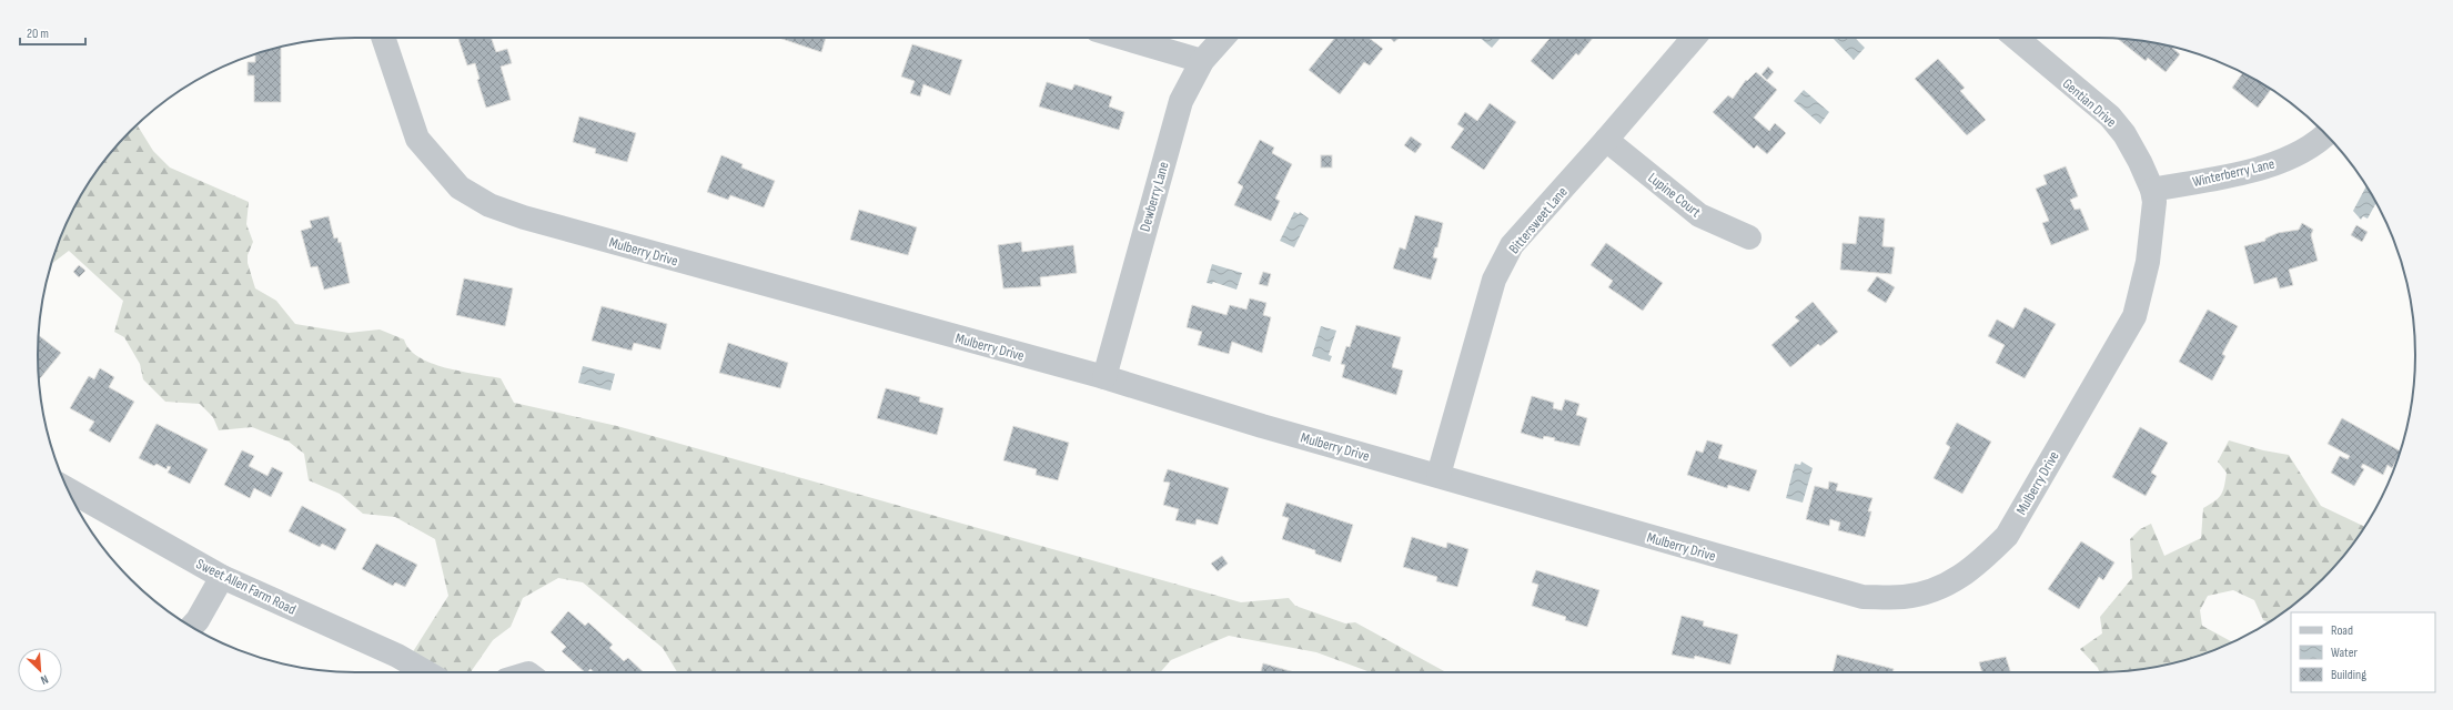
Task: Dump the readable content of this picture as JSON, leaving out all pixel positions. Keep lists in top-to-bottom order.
{
  "streets": {
    "street": [
      "Gentian Drive",
      "Winterberry Lane",
      "Lupine Court",
      "Dewberry Lane",
      "Bittersweet Lane",
      "Mulberry Drive",
      "Sweet Allen Farm Road"
    ]
  },
  "crossings": [
    ["Gentian Drive", "Winterberry Lane"],
    ["Gentian Drive", "Mulberry Drive"],
    ["Winterberry Lane", "Mulberry Drive"],
    ["Lupine Court", "Bittersweet Lane"],
    ["Dewberry Lane", "Mulberry Drive"],
    ["Bittersweet Lane", "Mulberry Drive"]
  ],
  "legend": ["Road", "Water", "Building"],
  "scale_bar": "20 m",
  "north": "bottom right"
}
